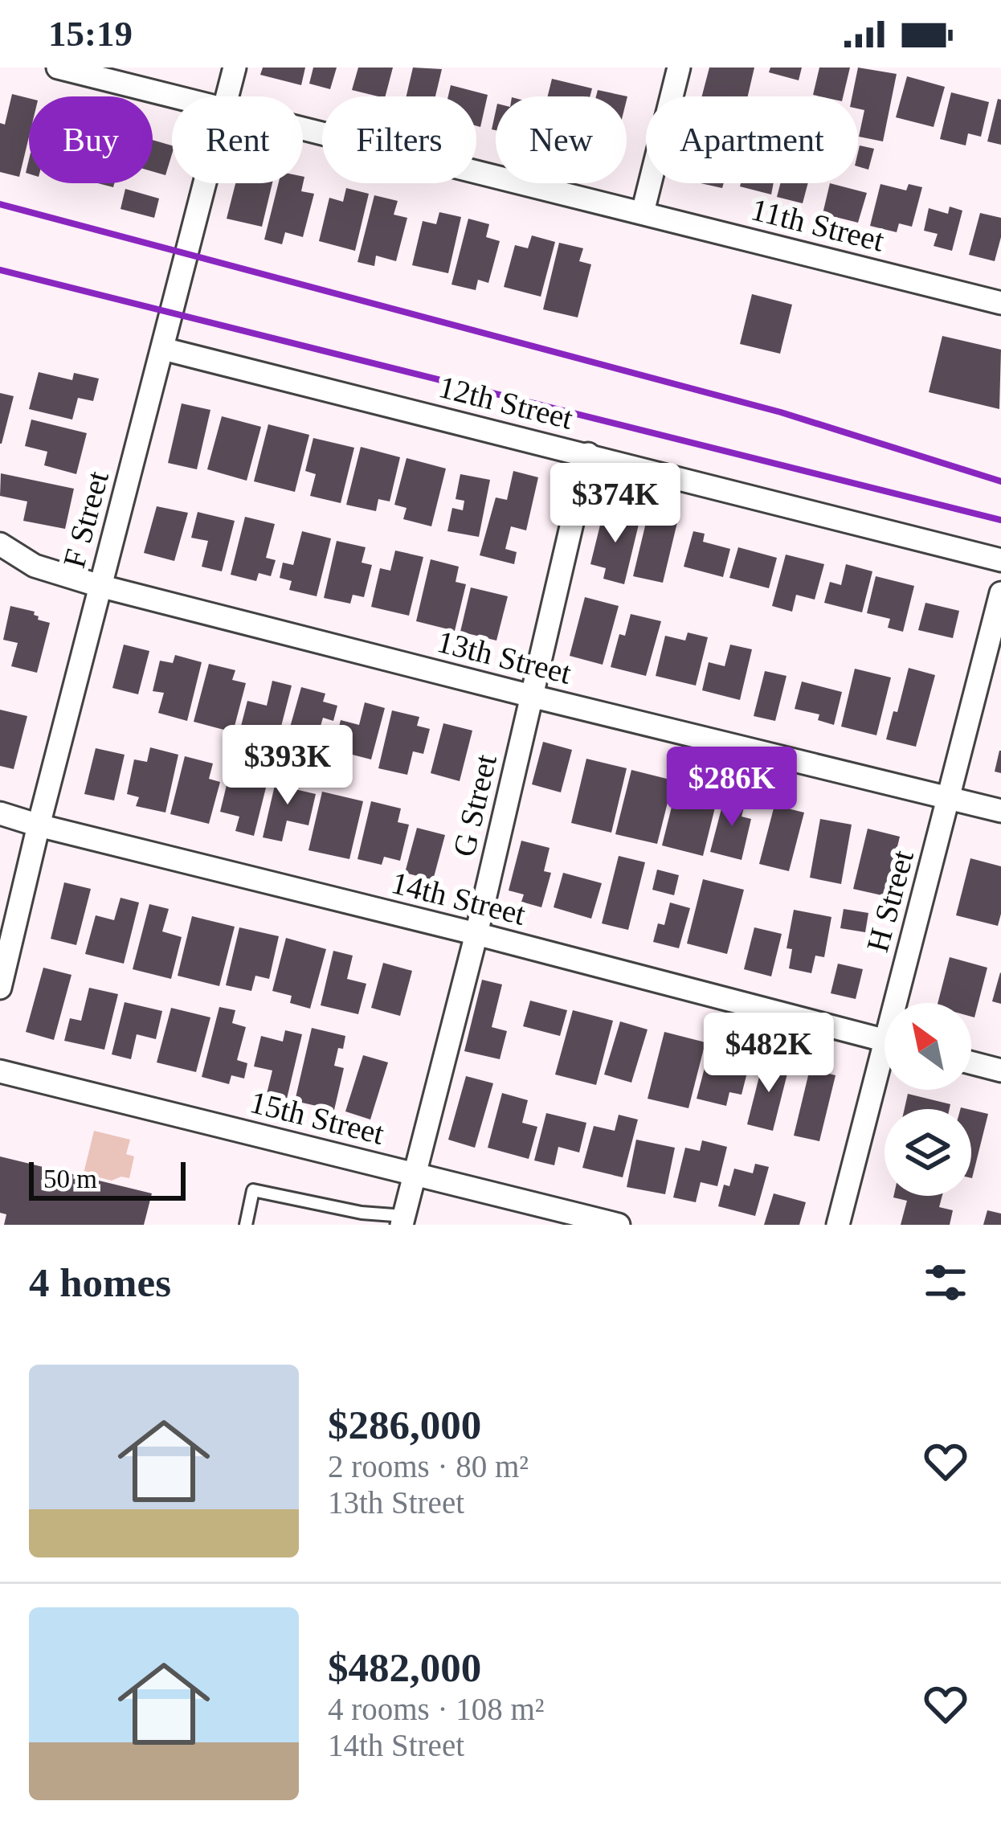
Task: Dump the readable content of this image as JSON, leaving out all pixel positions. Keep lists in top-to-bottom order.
{
  "streets": {
    "street": [
      "11th Street",
      "12th Street",
      "F Street",
      "13th Street",
      "G Street",
      "14th Street",
      "H Street",
      "15th Street"
    ]
  },
  "crossings": [
    ["12th Street", "F Street"],
    ["12th Street", "G Street"],
    ["F Street", "13th Street"],
    ["F Street", "14th Street"],
    ["13th Street", "G Street"],
    ["13th Street", "H Street"],
    ["G Street", "14th Street"],
    ["G Street", "15th Street"]
  ],
  "scale_bar": "50 m",
  "north": "top left",
  "page": {
    "status": "15:19",
    "chip": [
      "Buy",
      "Rent",
      "Filters",
      "New",
      "Apartment"
    ],
    "price": [
      "$374K",
      "$393K",
      "$286K",
      "$482K"
    ],
    "scale": "50 m",
    "heading": "4 homes",
    "list": [
      {
        "name": "$286,000",
        "note": "2 rooms · 80 m² · 13th Street"
      },
      {
        "name": "$482,000",
        "note": "4 rooms · 108 m² · 14th Street"
      }
    ]
  }
}
